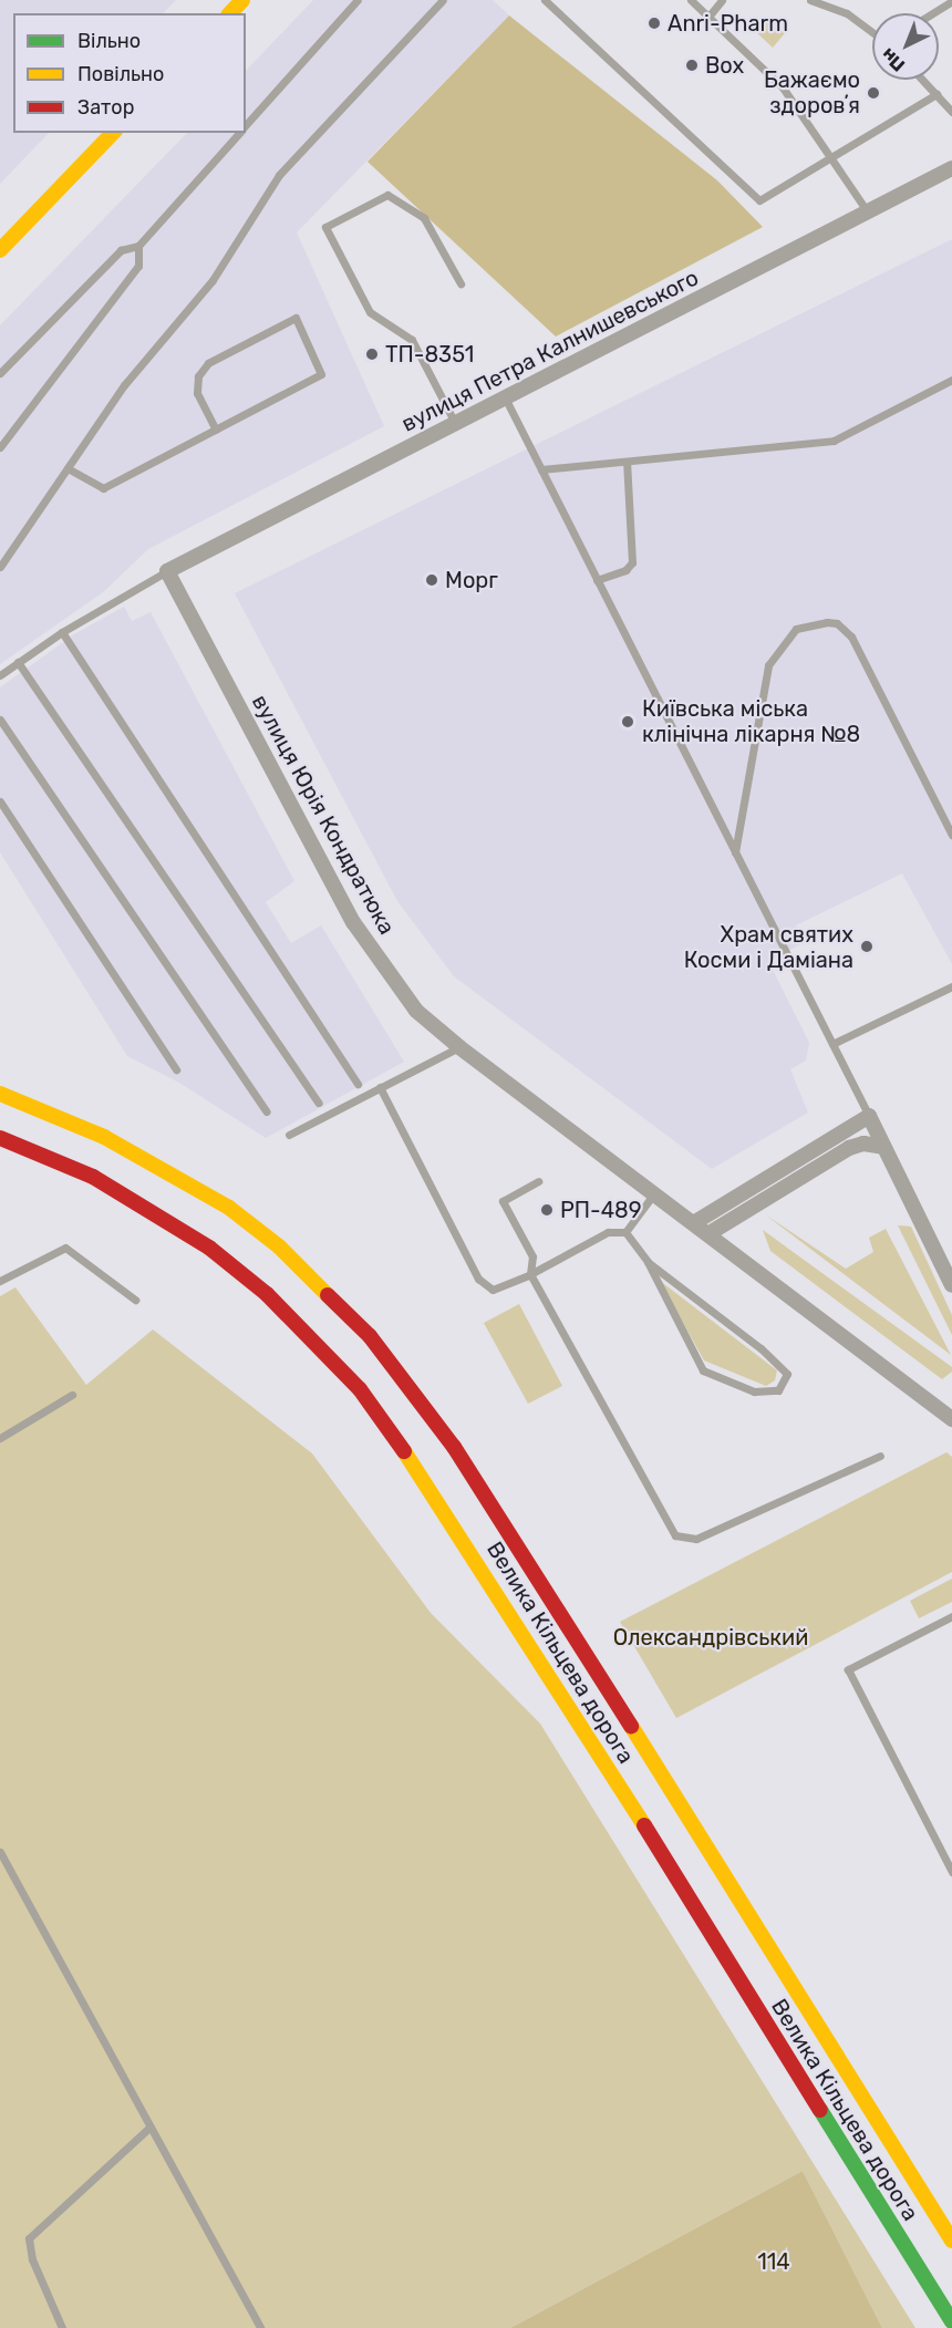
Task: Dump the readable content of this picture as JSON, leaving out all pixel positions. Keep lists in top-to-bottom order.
{
  "streets": {
    "main road": ["Велика Кільцева дорога"],
    "street": ["вулиця Петра Калнишевського", "вулиця Юрія Кондратюка"]
  },
  "crossings": [
    ["вулиця Петра Калнишевського", "вулиця Юрія Кондратюка"]
  ],
  "parks": ["Олександрівський", "114"],
  "places": [
    "Anri-Pharm",
    "Box",
    "Бажаємо здоровʼя",
    "ТП-8351",
    "Морг",
    "Київська міська клінічна лікарня №8",
    "Храм святих Косми і Даміана",
    "РП-489"
  ],
  "legend": ["Вільно", "Повільно", "Затор"],
  "north": "bottom left"
}
